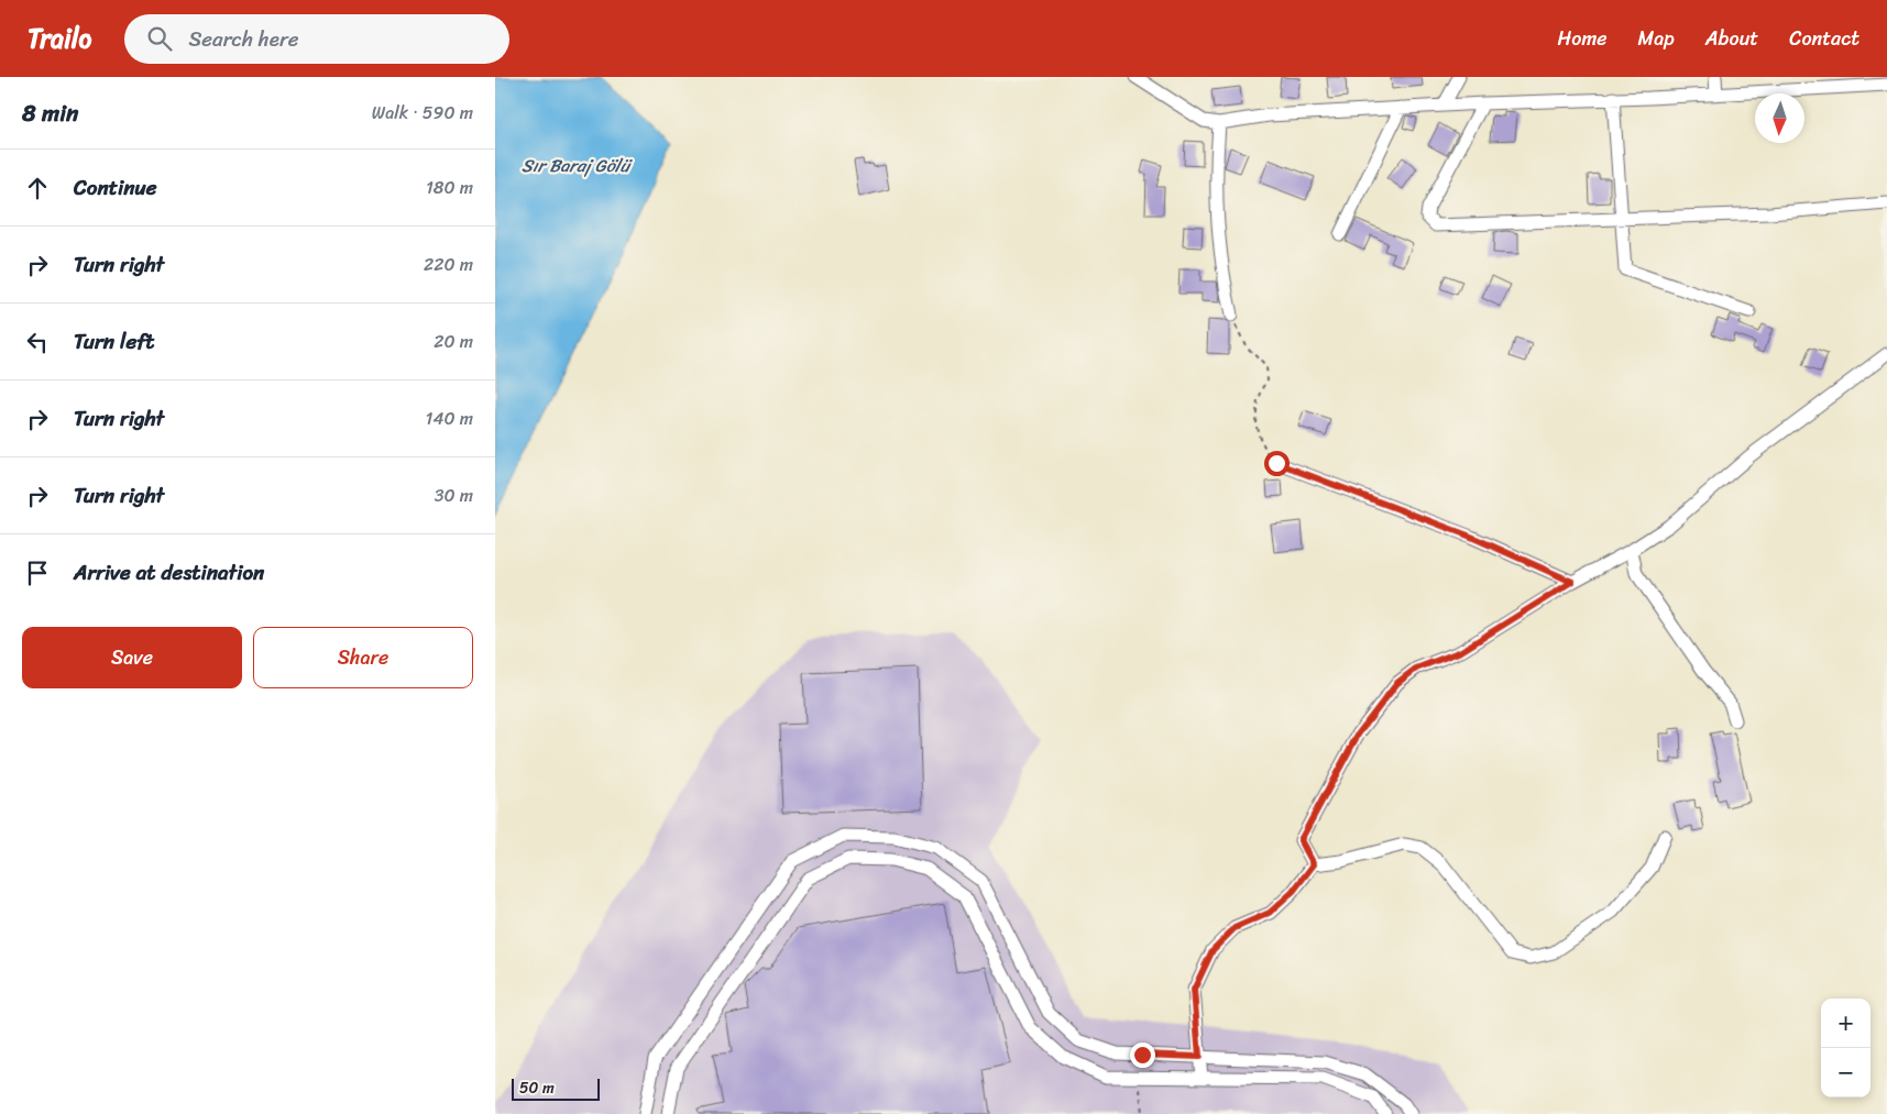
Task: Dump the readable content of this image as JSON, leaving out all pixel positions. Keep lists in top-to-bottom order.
{
  "water": ["Sır Baraj Gölü"],
  "scale_bar": "50 m",
  "north": "bottom",
  "page": {
    "header": "Trailo",
    "search": "Search here",
    "nav": [
      "Home",
      "Map",
      "About",
      "Contact"
    ],
    "heading": ["8 min", "Walk · 590 m"],
    "list": [
      ["Continue", "180 m"],
      ["Turn right", "220 m"],
      ["Turn left", "20 m"],
      ["Turn right", "140 m"],
      ["Turn right", "30 m"],
      "Arrive at destination"
    ],
    "buttons": ["Save", "Share"],
    "map_buttons": ["+", "−"],
    "scale": "50 m"
  }
}
